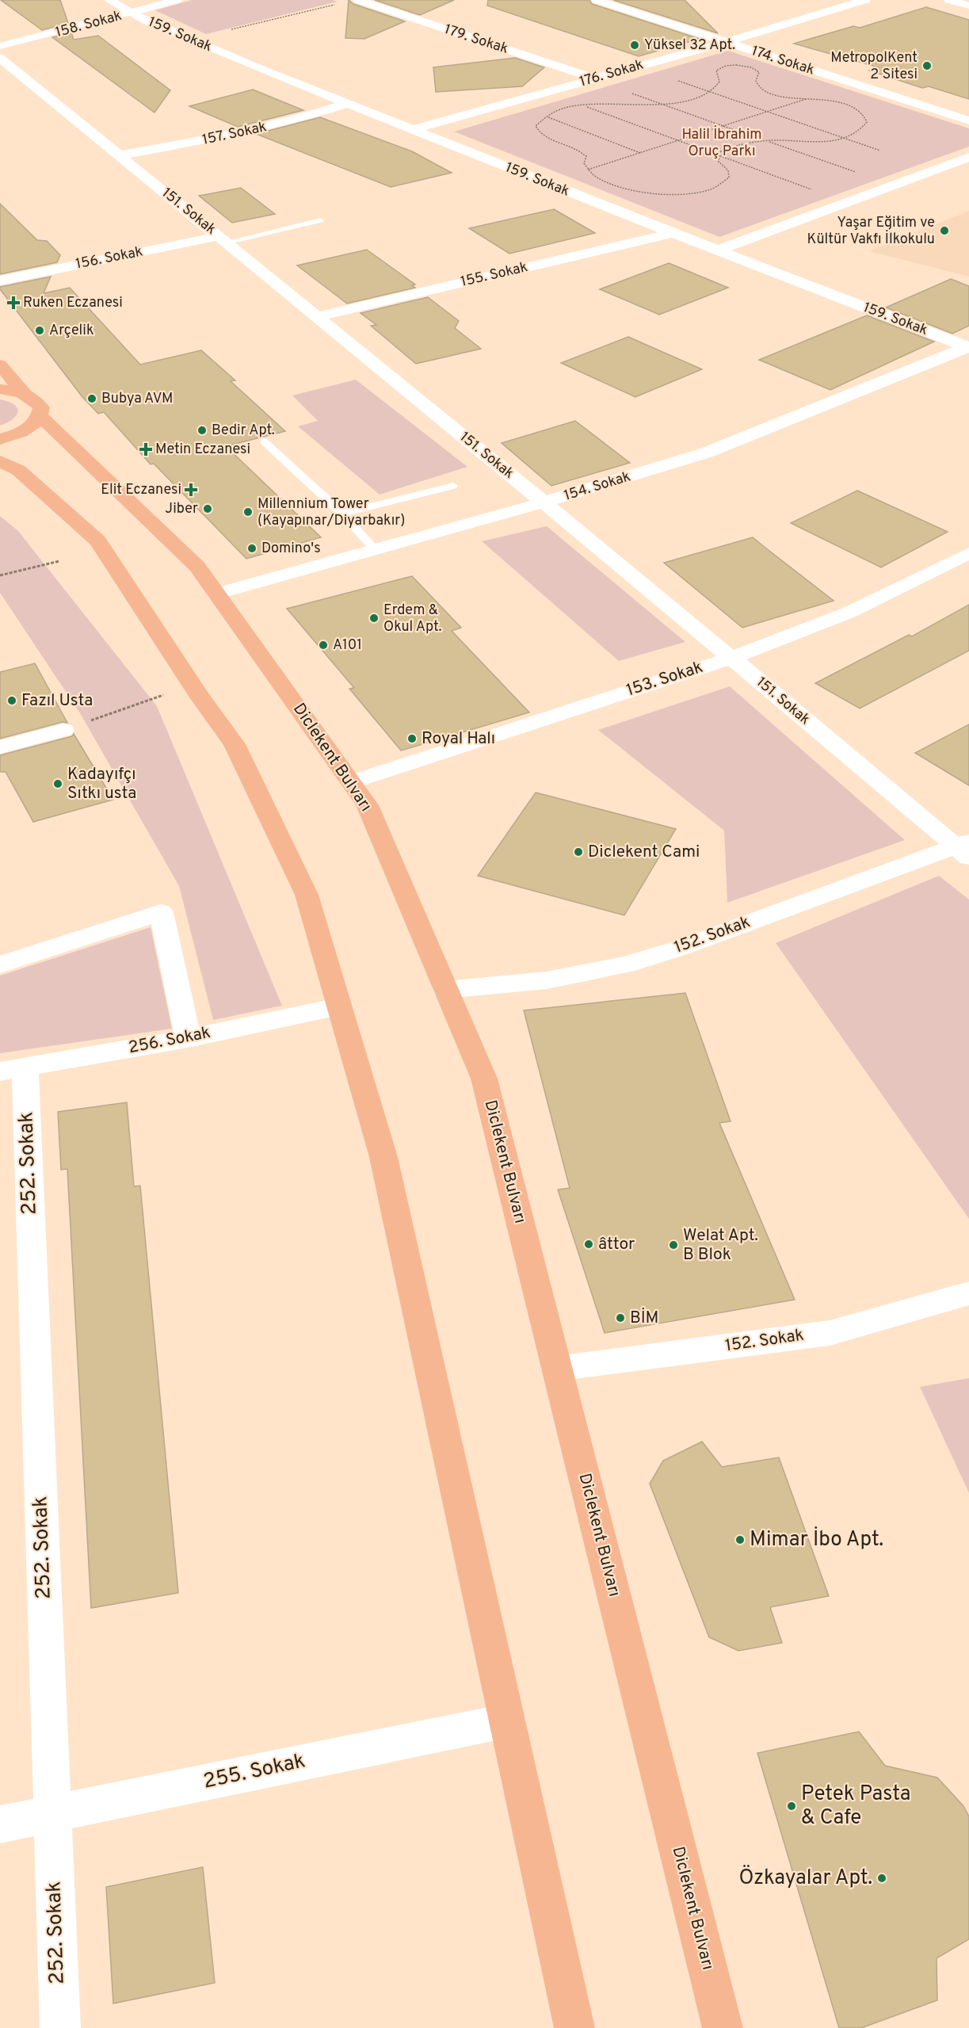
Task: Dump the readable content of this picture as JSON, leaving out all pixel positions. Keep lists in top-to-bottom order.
{
  "streets": {
    "main road": ["Diclekent Bulvarı"],
    "street": [
      "158. Sokak",
      "159. Sokak",
      "179. Sokak",
      "174. Sokak",
      "176. Sokak",
      "157. Sokak",
      "151. Sokak",
      "156. Sokak",
      "155. Sokak",
      "154. Sokak",
      "153. Sokak",
      "152. Sokak",
      "256. Sokak",
      "252. Sokak",
      "255. Sokak"
    ]
  },
  "crossings": [
    ["158. Sokak", "159. Sokak"],
    ["159. Sokak", "176. Sokak"],
    ["159. Sokak", "157. Sokak"],
    ["159. Sokak", "155. Sokak"],
    ["159. Sokak", "154. Sokak"],
    ["179. Sokak", "176. Sokak"],
    ["174. Sokak", "176. Sokak"],
    ["157. Sokak", "151. Sokak"],
    ["151. Sokak", "156. Sokak"],
    ["151. Sokak", "155. Sokak"],
    ["151. Sokak", "154. Sokak"],
    ["151. Sokak", "153. Sokak"],
    ["151. Sokak", "152. Sokak"],
    ["154. Sokak", "Diclekent Bulvarı"],
    ["153. Sokak", "Diclekent Bulvarı"],
    ["Diclekent Bulvarı", "152. Sokak"],
    ["256. Sokak", "252. Sokak"],
    ["252. Sokak", "255. Sokak"]
  ],
  "parks": ["Halil İbrahim Oruç Parkı"],
  "places": {
    "other": [
      "Yüksel 32 Apt.",
      "MetropolKent 2 Sitesi",
      "Yaşar Eğitim ve Kültür Vakfı İlkokulu",
      "Arçelik",
      "Bubya AVM",
      "Bedir Apt.",
      "Jiber",
      "Millennium Tower (Kayapınar/Diyarbakır)",
      "Domino's",
      "Erdem & Okul Apt.",
      "A101",
      "Fazıl Usta",
      "Royal Halı",
      "Kadayıfçı Sıtkı usta",
      "Diclekent Cami",
      "âttor",
      "Welat Apt. B Blok",
      "BİM",
      "Mimar İbo Apt.",
      "Petek Pasta & Cafe",
      "Özkayalar Apt."
    ],
    "health": ["Ruken Eczanesi", "Metin Eczanesi", "Elit Eczanesi"]
  }
}
